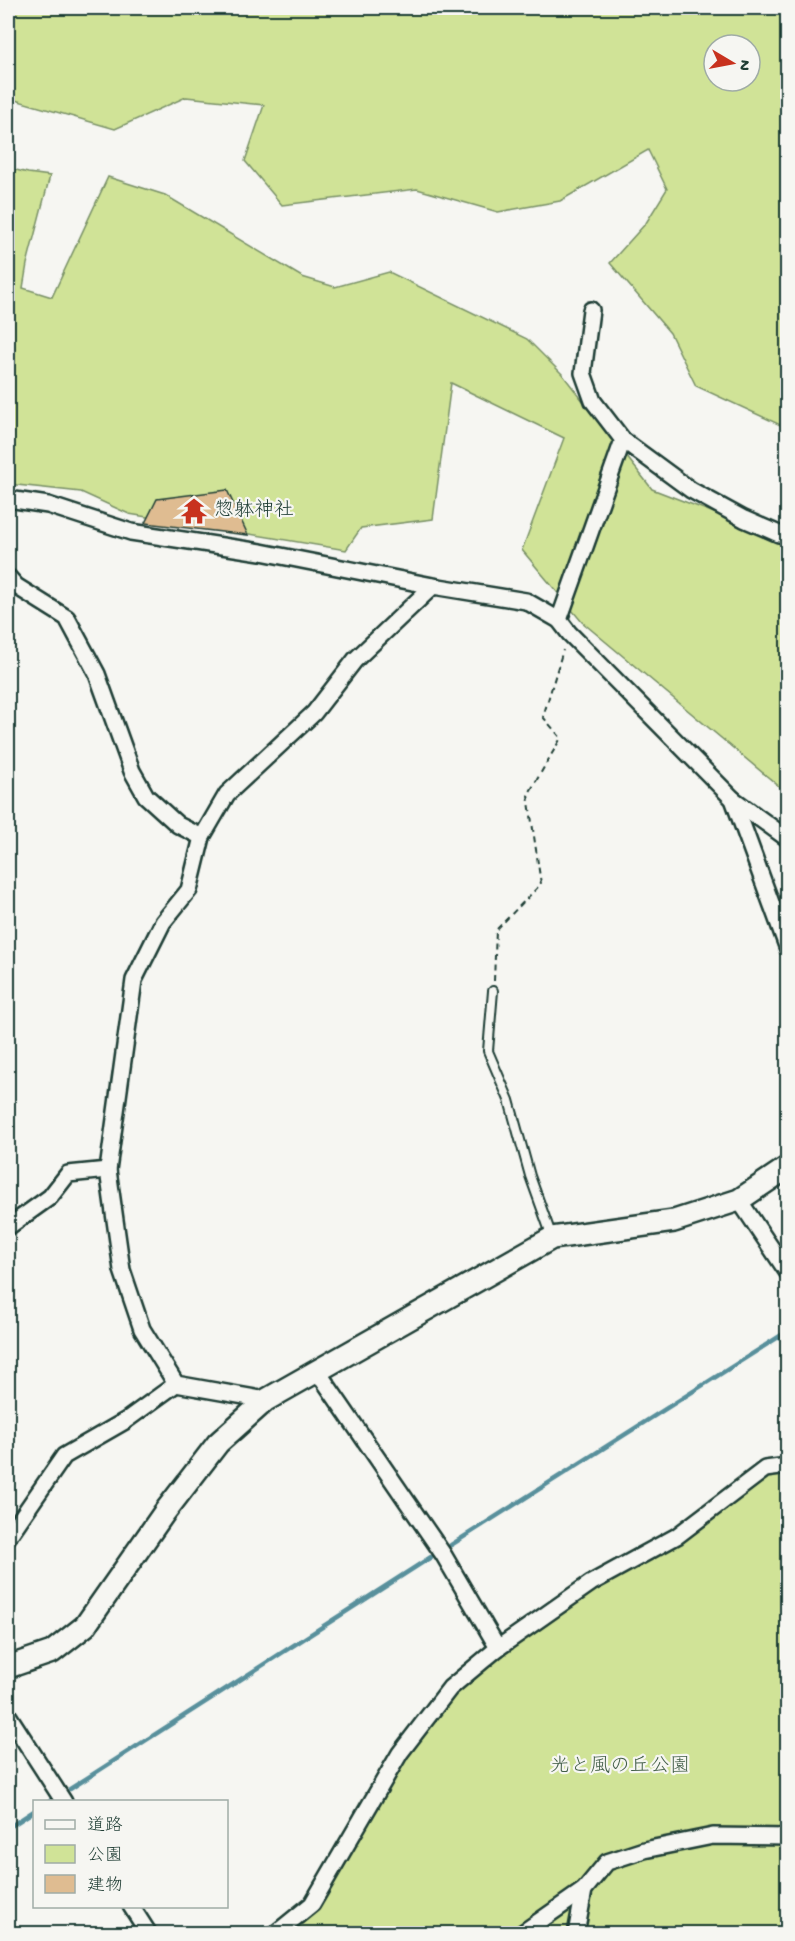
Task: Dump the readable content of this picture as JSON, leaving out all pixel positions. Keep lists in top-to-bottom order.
{
  "parks": ["光と風の丘公園"],
  "places": {
    "temple": ["惣躰神社"]
  },
  "legend": ["道路", "公園", "建物"],
  "north": "right"
}
